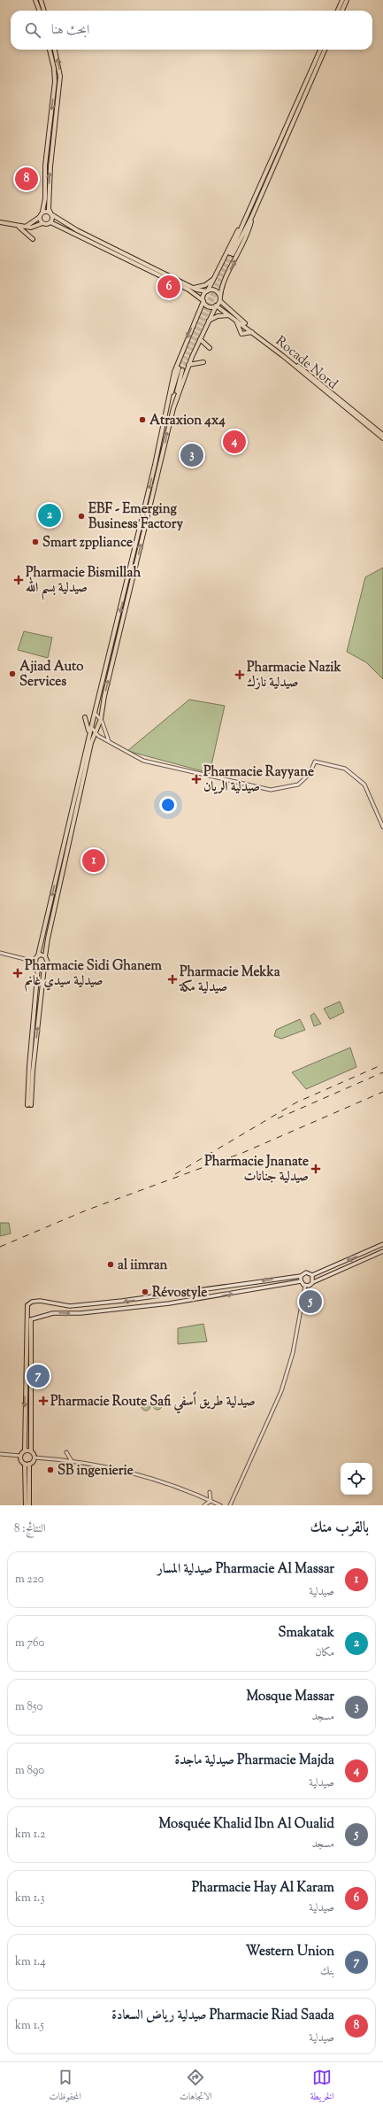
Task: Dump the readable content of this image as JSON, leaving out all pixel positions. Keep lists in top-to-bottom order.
{
  "streets": {
    "main road": ["Rocade Nord"]
  },
  "places": {
    "other": [
      "Atraxion 4x4",
      "EBF - Emerging Business Factory",
      "Smart zppliance",
      "Ajiad Auto Services",
      "al iimran",
      "Révostyle",
      "SB ingenierie"
    ],
    "health": [
      "Pharmacie Bismillah صيدلية بسم الله",
      "Pharmacie Nazik صيدلية نازك",
      "Pharmacie Rayyane صيدلية الريان",
      "Pharmacie Sidi Ghanem صيدلية سيدي غانم",
      "Pharmacie Mekka صيدلية مكة",
      "Pharmacie Jnanate صيدلية جنانات",
      "Pharmacie Route Safi صيدلية طريق اًسفي"
    ]
  },
  "page": {
    "search": "ابحث هنا",
    "pins": [
      "8",
      "6",
      "4",
      "3",
      "2",
      "1",
      "5",
      "7"
    ],
    "heading": ["بالقرب منك", "النتائج: 8"],
    "list": [
      {
        "mark": "1",
        "name": "Pharmacie Al Massar صيدلية المسار",
        "note": "صيدلية",
        "value": "220 m"
      },
      {
        "mark": "2",
        "name": "Smakatak",
        "note": "مكان",
        "value": "760 m"
      },
      {
        "mark": "3",
        "name": "Mosque Massar",
        "note": "مسجد",
        "value": "850 m"
      },
      {
        "mark": "4",
        "name": "Pharmacie Majda صيدلية ماجدة",
        "note": "صيدلية",
        "value": "890 m"
      },
      {
        "mark": "5",
        "name": "Mosquée Khalid Ibn Al Oualid",
        "note": "مسجد",
        "value": "1.2 km"
      },
      {
        "mark": "6",
        "name": "Pharmacie Hay Al Karam",
        "note": "صيدلية",
        "value": "1.3 km"
      },
      {
        "mark": "7",
        "name": "Western Union",
        "note": "بنك",
        "value": "1.4 km"
      },
      {
        "mark": "8",
        "name": "Pharmacie Riad Saada صيدلية رياض السعادة",
        "note": "صيدلية",
        "value": "1.5 km"
      }
    ],
    "nav": ["الخريطة", "الاتجاهات", "المحفوظات"]
  }
}
